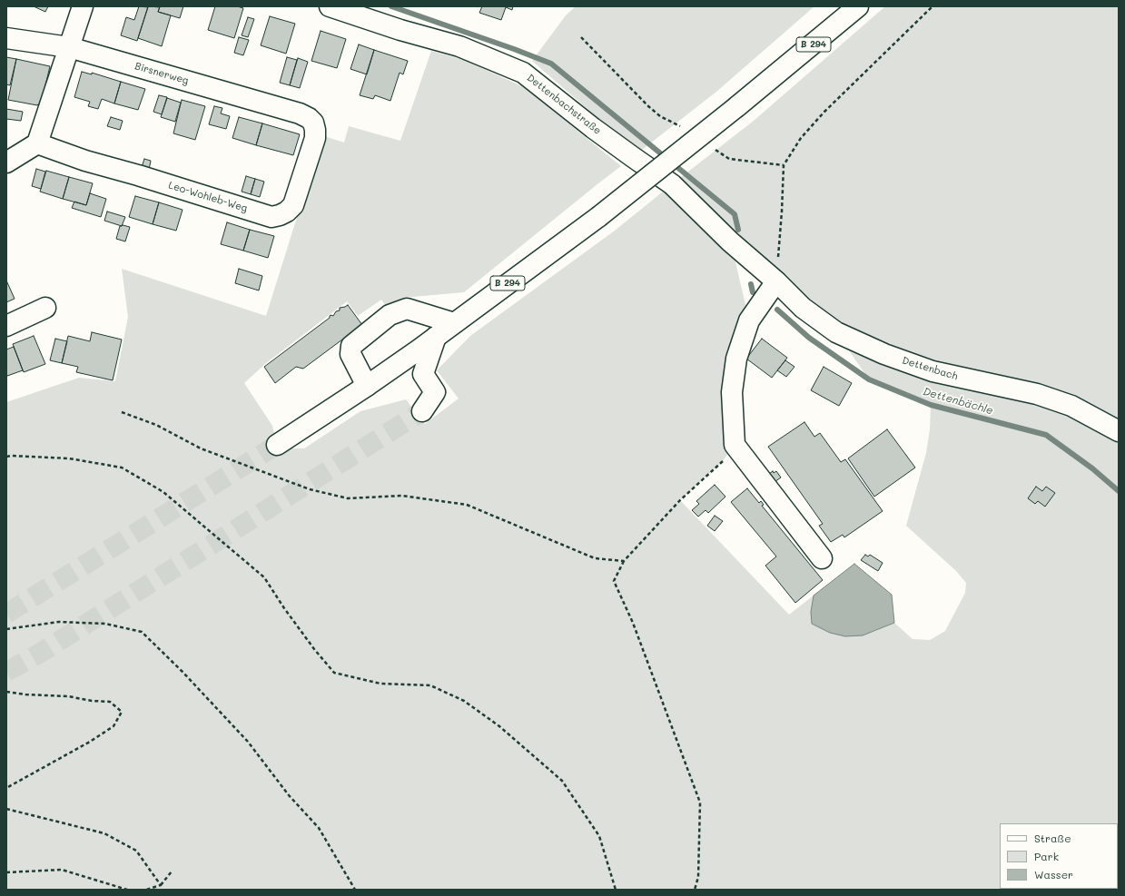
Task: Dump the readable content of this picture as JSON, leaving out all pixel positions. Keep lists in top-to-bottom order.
{
  "streets": {
    "main road": [
      "B 294",
      "Birsnerweg",
      "Dettenbachstraße",
      "Leo-Wohleb-Weg",
      "Dettenbach"
    ]
  },
  "crossings": [
    ["Birsnerweg", "Leo-Wohleb-Weg"],
    ["Dettenbachstraße", "Dettenbach"]
  ],
  "water": ["Dettenbächle"],
  "legend": ["Straße", "Park", "Wasser"]
}
